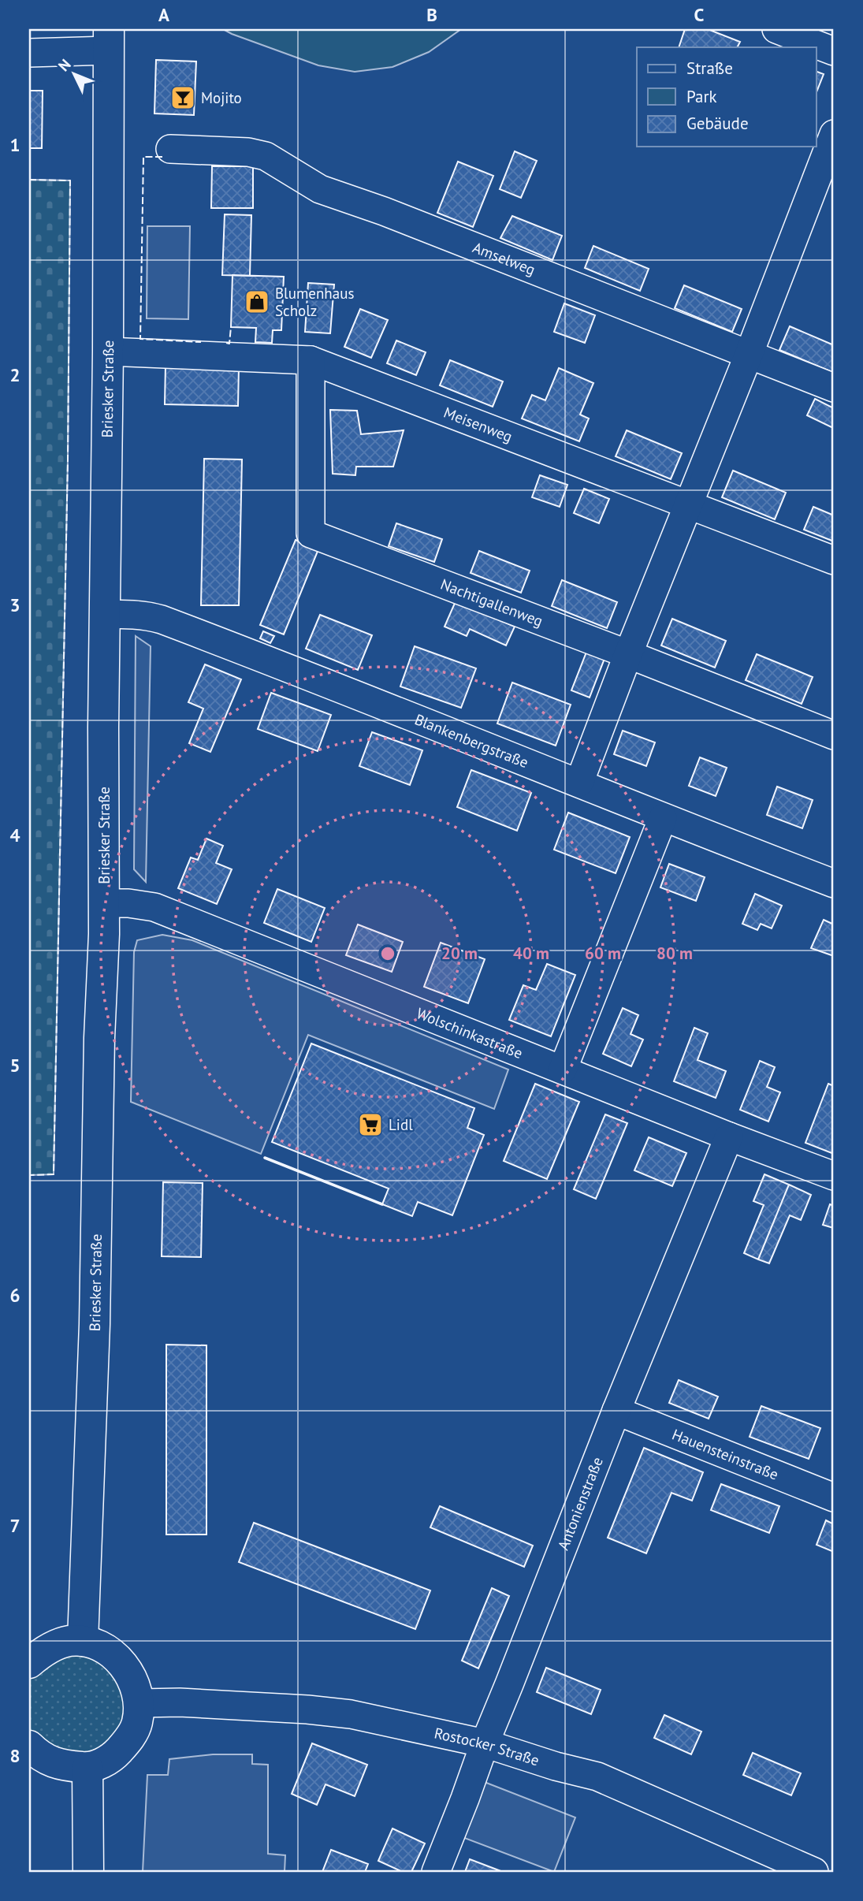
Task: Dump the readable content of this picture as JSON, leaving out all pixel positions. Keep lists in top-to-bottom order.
{
  "streets": {
    "main road": ["Briesker Straße"],
    "street": [
      "Amselweg",
      "Meisenweg",
      "Nachtigallenweg",
      "Blankenbergstraße",
      "Wolschinkastraße",
      "Hauensteinstraße",
      "Antonienstraße",
      "Rostocker Straße"
    ]
  },
  "crossings": [
    ["Briesker Straße", "Meisenweg"],
    ["Briesker Straße", "Blankenbergstraße"],
    ["Briesker Straße", "Wolschinkastraße"],
    ["Meisenweg", "Nachtigallenweg"],
    ["Wolschinkastraße", "Antonienstraße"],
    ["Hauensteinstraße", "Antonienstraße"],
    ["Antonienstraße", "Rostocker Straße"]
  ],
  "places": {
    "bar": ["Mojito"],
    "shop": ["Blumenhaus Scholz"],
    "supermarket": ["Lidl"]
  },
  "legend": ["Straße", "Park", "Gebäude"],
  "north": "top left",
  "grid": {
    "columns": ["A", "B", "C"],
    "rows": [
      "1",
      "2",
      "3",
      "4",
      "5",
      "6",
      "7",
      "8"
    ]
  },
  "rings": [
    "20 m",
    "40 m",
    "60 m",
    "80 m"
  ]
}
